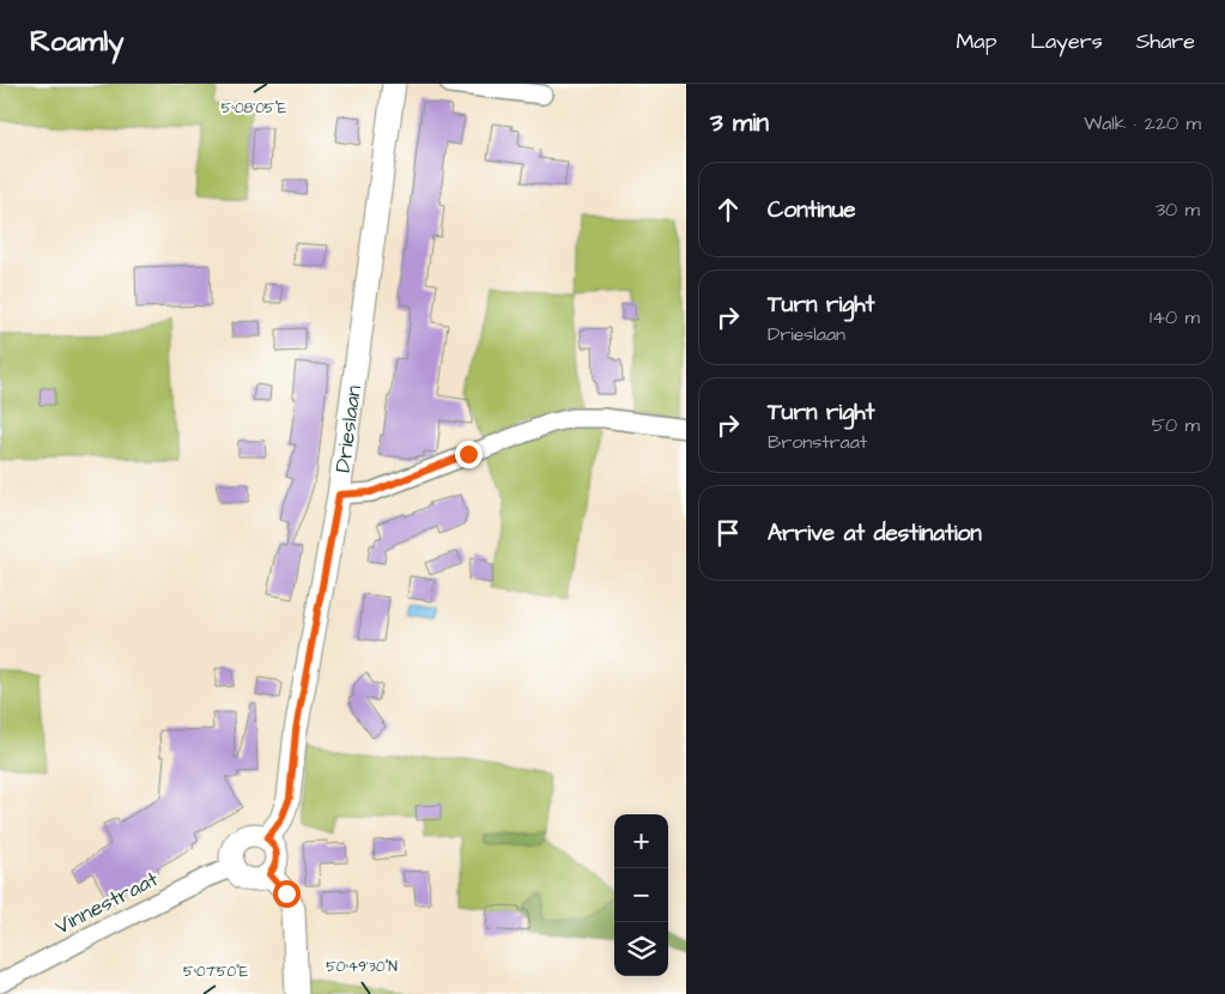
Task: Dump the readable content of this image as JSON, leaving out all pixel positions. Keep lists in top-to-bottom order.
{
  "streets": {
    "street": ["Drieslaan", "Vinnestraat"]
  },
  "crossings": [
    ["Drieslaan", "Vinnestraat"]
  ],
  "page": {
    "header": "Roamly",
    "nav": ["Map", "Layers", "Share"],
    "heading": ["3 min", "Walk · 220 m"],
    "list": [
      ["Continue", "30 m"],
      ["Turn right", "Drieslaan", "140 m"],
      ["Turn right", "Bronstraat", "50 m"],
      "Arrive at destination"
    ],
    "map_buttons": ["+", "−"]
  },
  "coordinates": ["5°08'05\"E", "50°49'30\"N", "5°07'50\"E"]
}
